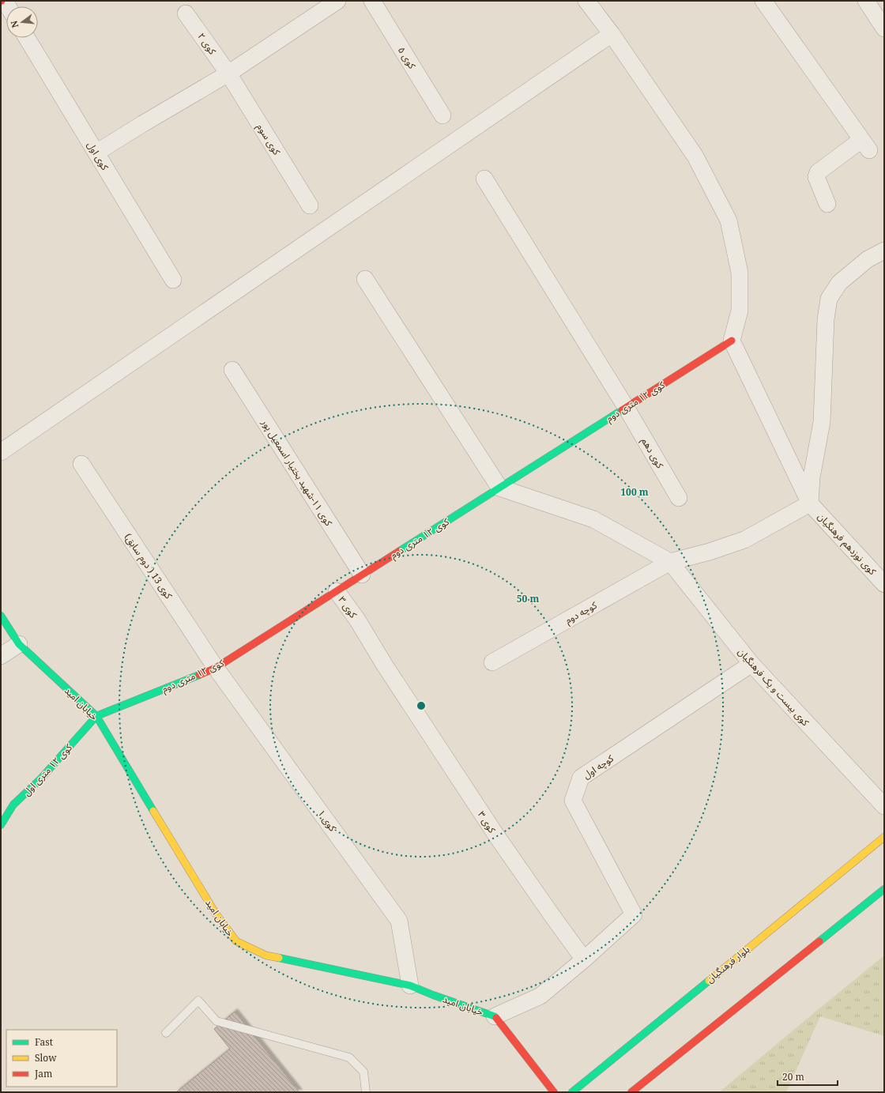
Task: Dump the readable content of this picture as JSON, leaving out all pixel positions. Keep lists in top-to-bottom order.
{
  "streets": {
    "street": [
      "کوی ۲",
      "کوی ۵",
      "کوی سوم",
      "کوی اول",
      "کوی ۱۲ متری دوم",
      "کوی دهم",
      "کوی ۱۱-شهید بختیار اسمعیل پور",
      "کوی نوزدهم فرهنگیان",
      "کوی 13 ( دوم سابق)",
      "کوی ۳",
      "کوچه دوم",
      "کوی بیست و یک فرهنگیان",
      "خیابان امید",
      "کوچه اول",
      "کوی ۱۲ متری اول",
      "کوی ۱",
      "بلوار فرهنگیان"
    ]
  },
  "crossings": [
    ["کوی ۲", "کوی سوم"],
    ["کوی ۱۲ متری دوم", "کوی دهم"],
    ["کوی ۱۲ متری دوم", "کوی ۱۱-شهید بختیار اسمعیل پور"],
    ["کوی ۱۲ متری دوم", "کوی نوزدهم فرهنگیان"],
    ["کوی ۱۲ متری دوم", "کوی 13 ( دوم سابق)"],
    ["کوی ۱۲ متری دوم", "کوی ۳"],
    ["کوی ۱۲ متری دوم", "خیابان امید"],
    ["کوی ۱۲ متری دوم", "کوی ۱۲ متری اول"],
    ["کوی ۱۲ متری دوم", "کوی ۱"],
    ["کوی نوزدهم فرهنگیان", "کوچه دوم"],
    ["کوی 13 ( دوم سابق)", "کوی ۱"],
    ["کوی ۳", "کوچه اول"],
    ["کوچه دوم", "کوی بیست و یک فرهنگیان"],
    ["کوی بیست و یک فرهنگیان", "کوچه اول"],
    ["خیابان امید", "کوی ۱۲ متری اول"],
    ["خیابان امید", "کوی ۱"]
  ],
  "legend": ["Fast", "Slow", "Jam"],
  "scale_bar": "20 m",
  "north": "left",
  "rings": ["100 m", "50 m"]
}
